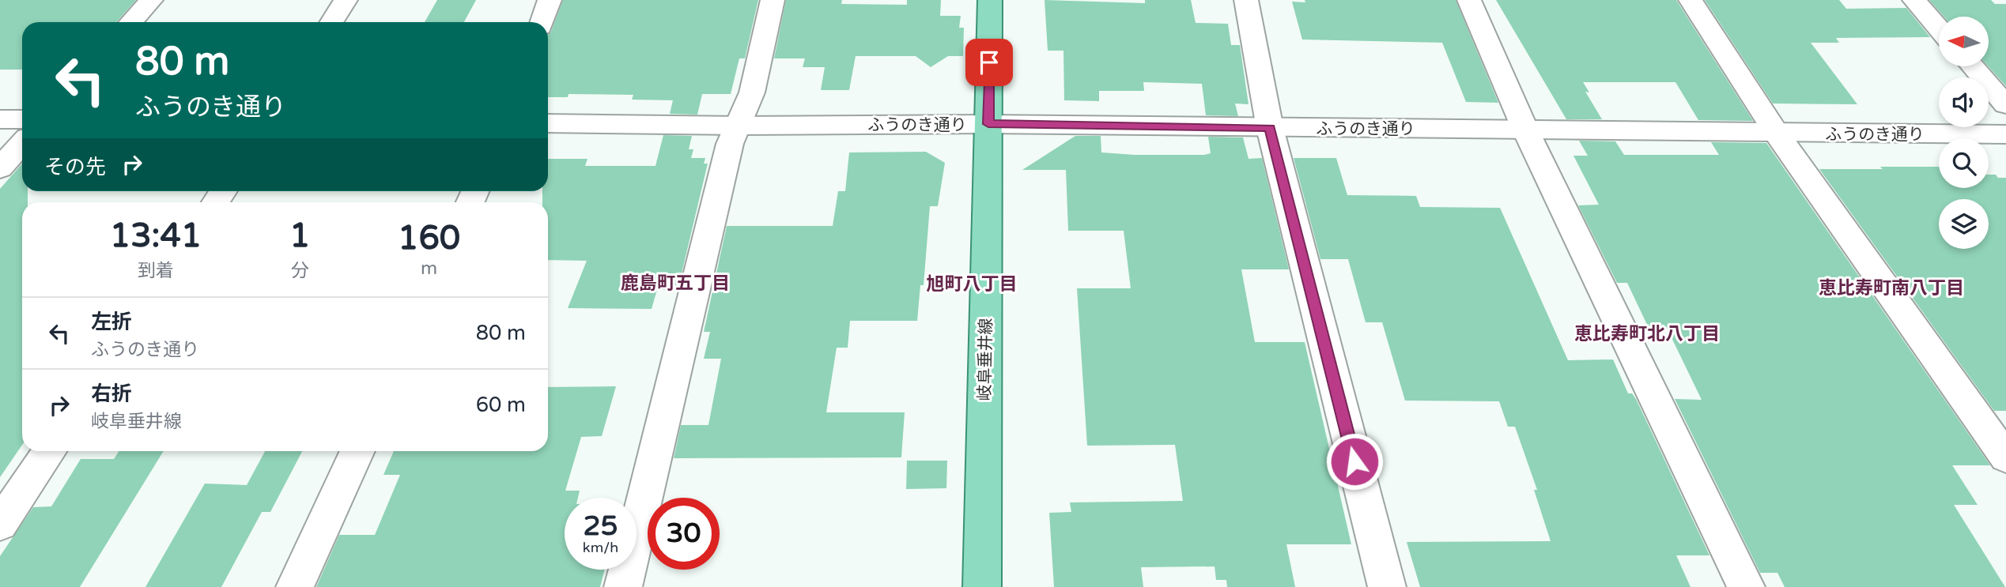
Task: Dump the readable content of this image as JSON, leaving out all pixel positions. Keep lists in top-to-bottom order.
{
  "streets": {
    "main road": ["岐阜垂井線"],
    "street": ["ふうのき通り"]
  },
  "crossings": [
    ["ふうのき通り", "岐阜垂井線"]
  ],
  "districts": [
    "鹿島町五丁目",
    "旭町八丁目",
    "恵比寿町南八丁目",
    "恵比寿町北八丁目"
  ],
  "north": "left",
  "page": {
    "turn": ["80 m", "ふうのき通り"],
    "then": "その先",
    "eta": [
      "13:41",
      "到着",
      "1",
      "分",
      "160",
      "m"
    ],
    "list": [
      {
        "name": "左折",
        "note": "ふうのき通り",
        "value": "80 m"
      },
      {
        "name": "右折",
        "note": "岐阜垂井線",
        "value": "60 m"
      }
    ],
    "speed": "25 km/h",
    "limit": "30"
  }
}
